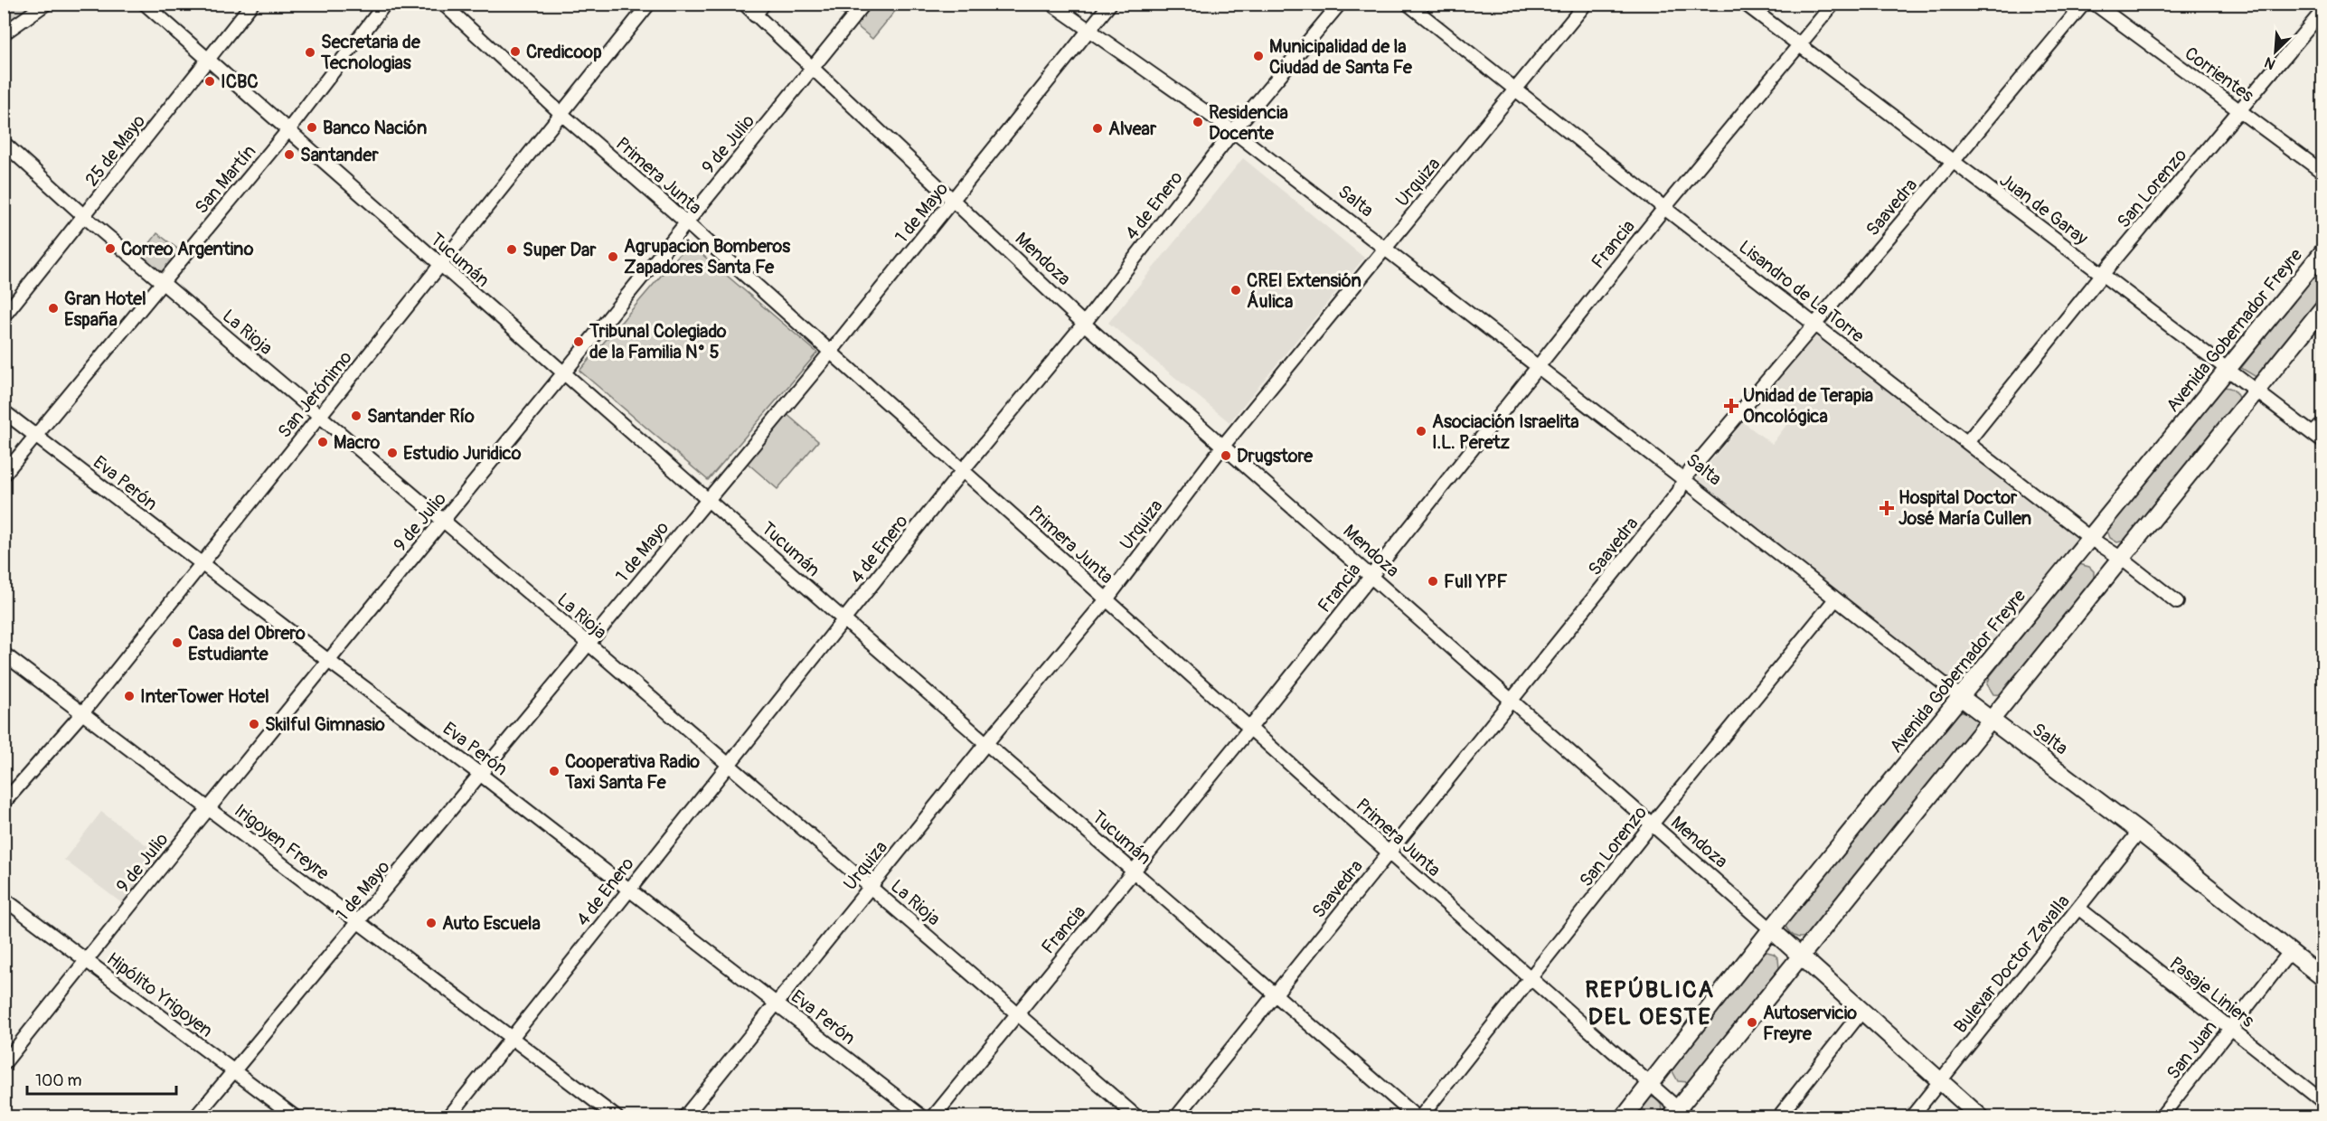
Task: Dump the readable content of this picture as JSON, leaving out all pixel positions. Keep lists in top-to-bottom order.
{
  "streets": {
    "main road": ["Salta", "Mendoza", "Avenida Gobernador Freyre"],
    "street": [
      "Corrientes",
      "9 de Julio",
      "25 de Mayo",
      "Primera Junta",
      "San Martín",
      "Urquiza",
      "San Lorenzo",
      "4 de Enero",
      "Saavedra",
      "Juan de Garay",
      "1 de Mayo",
      "Francia",
      "Tucumán",
      "Lisandro de La Torre",
      "La Rioja",
      "San Jerónimo",
      "Eva Perón",
      "Irigoyen Freyre",
      "Bulevar Doctor Zavalla",
      "Pasaje Liniers",
      "Hipólito Yrigoyen",
      "San Juan"
    ]
  },
  "crossings": [
    ["Corrientes", "San Lorenzo"],
    ["9 de Julio", "Primera Junta"],
    ["9 de Julio", "Mendoza"],
    ["9 de Julio", "Tucumán"],
    ["9 de Julio", "La Rioja"],
    ["9 de Julio", "Eva Perón"],
    ["9 de Julio", "Irigoyen Freyre"],
    ["9 de Julio", "Hipólito Yrigoyen"],
    ["25 de Mayo", "Tucumán"],
    ["25 de Mayo", "La Rioja"],
    ["Primera Junta", "Urquiza"],
    ["Primera Junta", "San Lorenzo"],
    ["Primera Junta", "4 de Enero"],
    ["Primera Junta", "Saavedra"],
    ["Primera Junta", "1 de Mayo"],
    ["Primera Junta", "Francia"],
    ["Primera Junta", "Avenida Gobernador Freyre"],
    ["Primera Junta", "San Jerónimo"],
    ["San Martín", "Tucumán"],
    ["San Martín", "La Rioja"],
    ["San Martín", "Eva Perón"],
    ["Urquiza", "Salta"],
    ["Urquiza", "Mendoza"],
    ["Urquiza", "Tucumán"],
    ["Urquiza", "Lisandro de La Torre"],
    ["Urquiza", "La Rioja"],
    ["Urquiza", "Eva Perón"],
    ["San Lorenzo", "Salta"],
    ["San Lorenzo", "Juan de Garay"],
    ["San Lorenzo", "Mendoza"],
    ["San Lorenzo", "Tucumán"],
    ["San Lorenzo", "Lisandro de La Torre"],
    ["Salta", "4 de Enero"],
    ["Salta", "Saavedra"],
    ["Salta", "1 de Mayo"],
    ["Salta", "Francia"],
    ["Salta", "Avenida Gobernador Freyre"],
    ["Salta", "Bulevar Doctor Zavalla"],
    ["Salta", "San Juan"],
    ["4 de Enero", "Mendoza"],
    ["4 de Enero", "Tucumán"],
    ["4 de Enero", "La Rioja"],
    ["4 de Enero", "Eva Perón"],
    ["4 de Enero", "Irigoyen Freyre"],
    ["Saavedra", "Juan de Garay"],
    ["Saavedra", "Mendoza"],
    ["Saavedra", "Tucumán"],
    ["Saavedra", "Lisandro de La Torre"],
    ["Juan de Garay", "Francia"],
    ["Juan de Garay", "Avenida Gobernador Freyre"],
    ["1 de Mayo", "Mendoza"],
    ["1 de Mayo", "Tucumán"],
    ["1 de Mayo", "La Rioja"],
    ["1 de Mayo", "Eva Perón"],
    ["1 de Mayo", "Irigoyen Freyre"],
    ["1 de Mayo", "Hipólito Yrigoyen"],
    ["Francia", "Mendoza"],
    ["Francia", "Tucumán"],
    ["Francia", "Lisandro de La Torre"],
    ["Francia", "La Rioja"],
    ["Mendoza", "Avenida Gobernador Freyre"],
    ["Mendoza", "Bulevar Doctor Zavalla"],
    ["Tucumán", "San Jerónimo"],
    ["Lisandro de La Torre", "Avenida Gobernador Freyre"],
    ["La Rioja", "San Jerónimo"],
    ["San Jerónimo", "Eva Perón"],
    ["San Jerónimo", "Irigoyen Freyre"],
    ["Bulevar Doctor Zavalla", "Pasaje Liniers"],
    ["Pasaje Liniers", "San Juan"]
  ],
  "districts": ["REPÚBLICA DEL OESTE"],
  "places": {
    "other": [
      "Credicoop",
      "Secretaria de Tecnologias",
      "Municipalidad de la Ciudad de Santa Fe",
      "ICBC",
      "Residencia Docente",
      "Banco Nación",
      "Alvear",
      "Santander",
      "Correo Argentino",
      "Super Dar",
      "Agrupacion Bomberos Zapadores Santa Fe",
      "CREI Extensión Áulica",
      "Gran Hotel España",
      "Tribunal Colegiado de la Familia N° 5",
      "Santander Río",
      "Asociación Israelita I.L. Peretz",
      "Macro",
      "Estudio Juridico",
      "Drugstore",
      "Full YPF",
      "Casa del Obrero Estudiante",
      "InterTower Hotel",
      "Skilful Gimnasio",
      "Cooperativa Radio Taxi Santa Fe",
      "Auto Escuela",
      "Autoservicio Freyre"
    ],
    "health": ["Unidad de Terapia Oncológica", "Hospital Doctor José María Cullen"]
  },
  "scale_bar": "100 m",
  "north": "bottom left"
}
